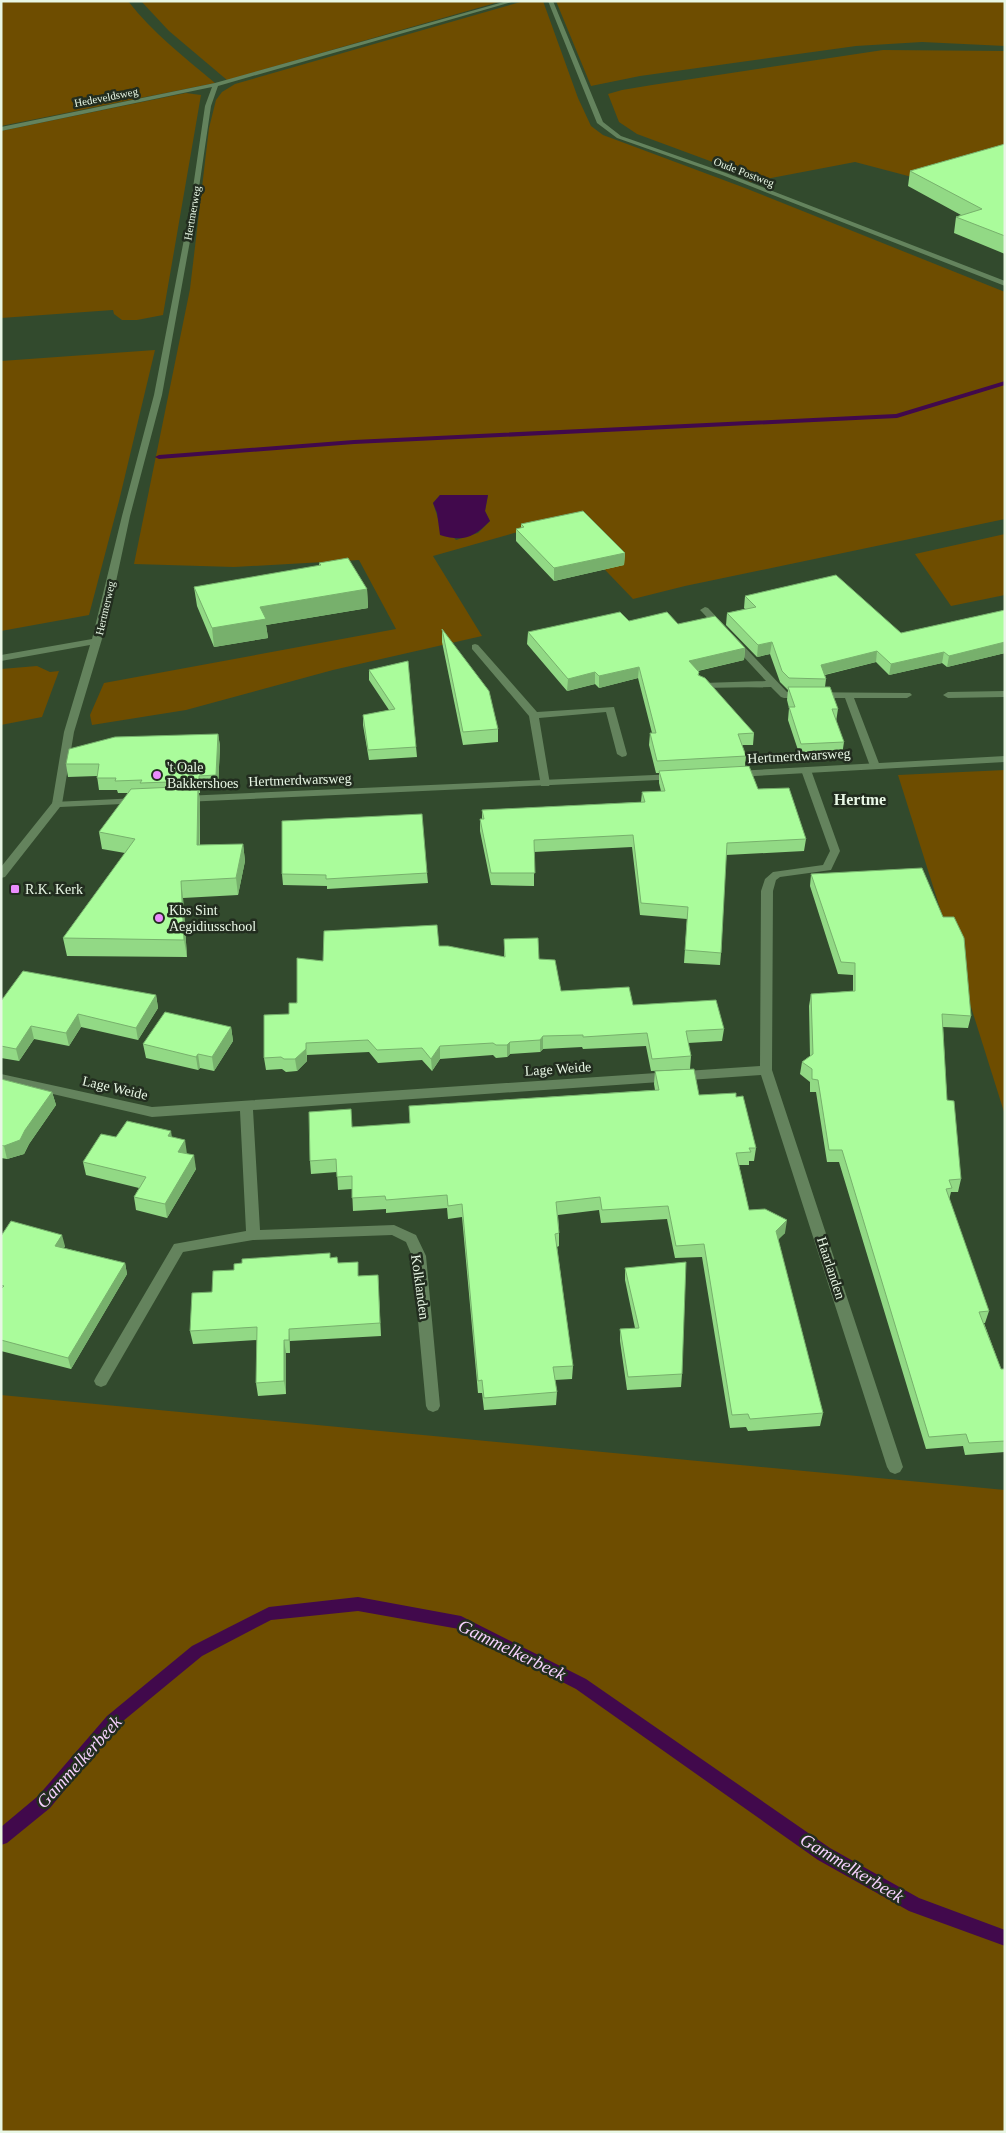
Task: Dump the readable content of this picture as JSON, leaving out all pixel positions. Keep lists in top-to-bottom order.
{
  "streets": {
    "street": [
      "Hedeveldsweg",
      "Oude Postweg",
      "Hertmerweg",
      "Hertmerdwarsweg",
      "Lage Weide",
      "Haarlanden",
      "Kolklanden"
    ]
  },
  "crossings": [
    ["Hedeveldsweg", "Hertmerweg"],
    ["Lage Weide", "Haarlanden"]
  ],
  "districts": ["Hertme"],
  "water": ["Gammelkerbeek"],
  "places": {
    "other": ["'t Oale Bakkershoes", "Kbs Sint Aegidiusschool"],
    "transit": ["R.K. Kerk"]
  }
}
